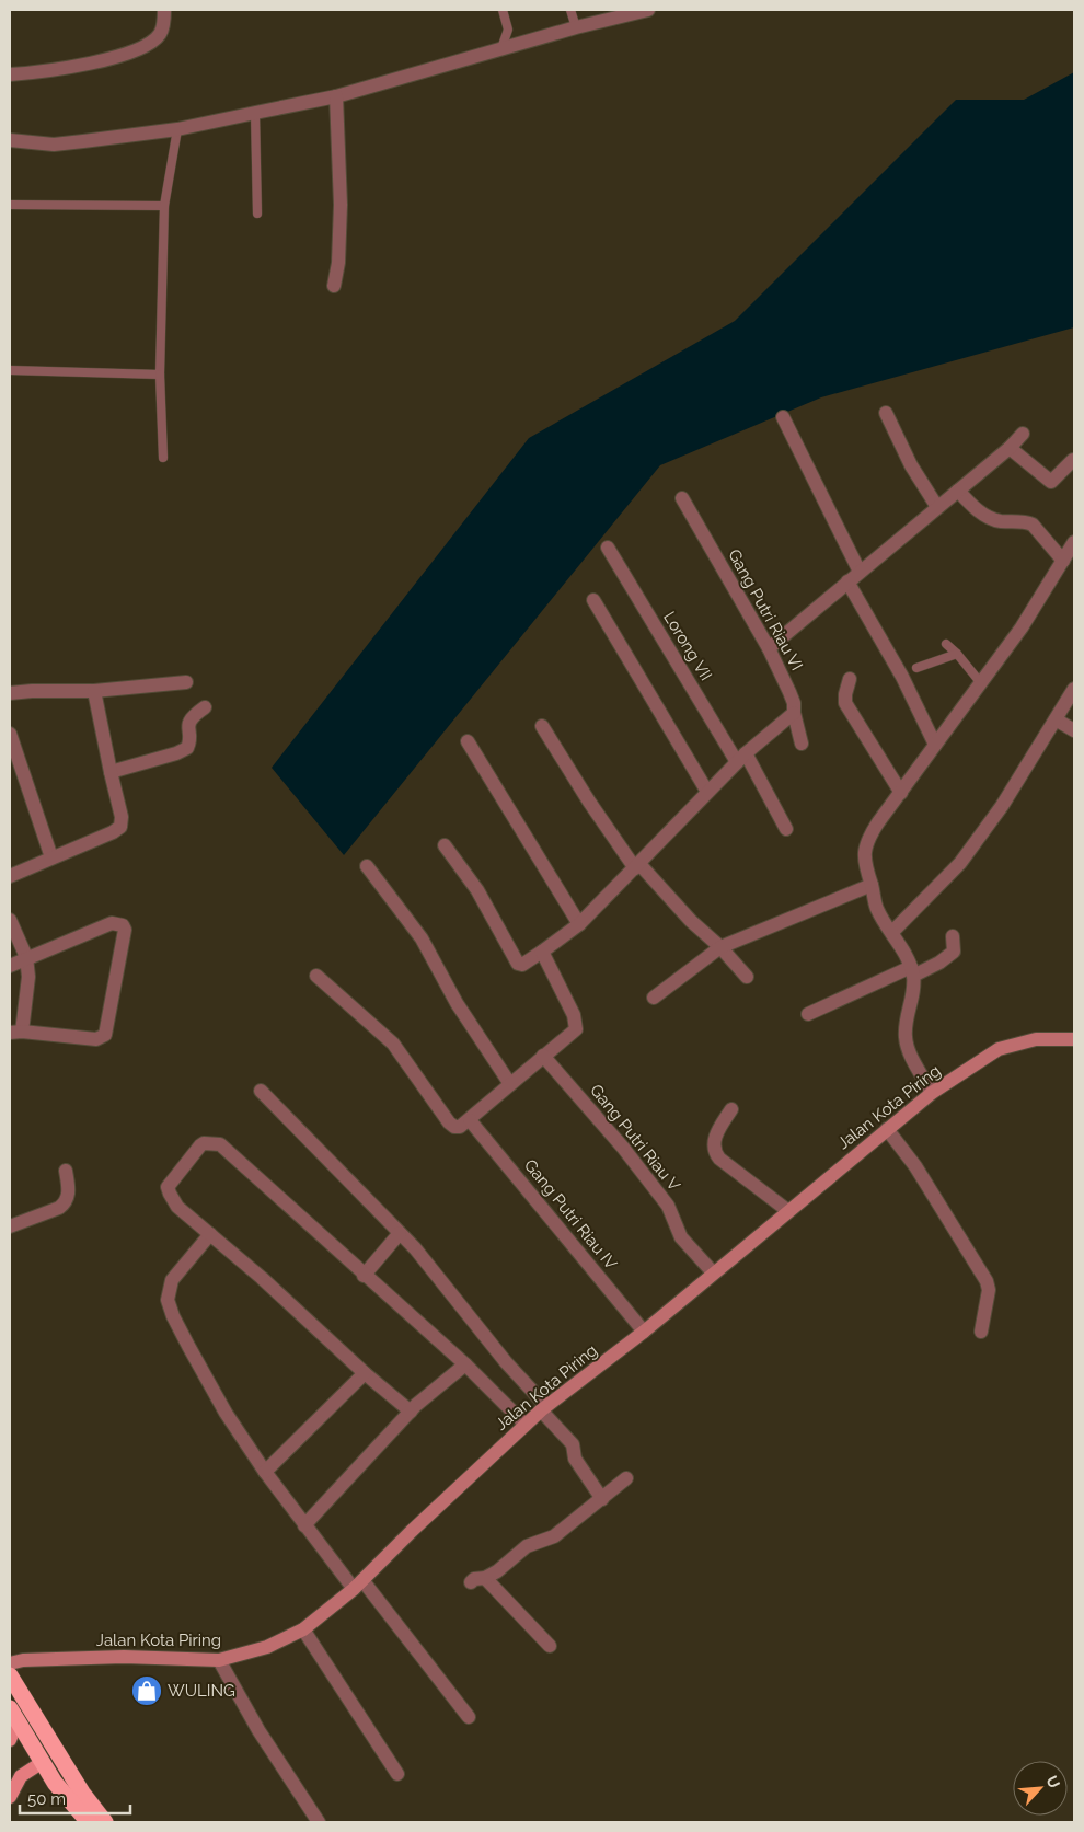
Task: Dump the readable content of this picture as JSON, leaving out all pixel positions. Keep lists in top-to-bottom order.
{
  "streets": {
    "street": [
      "Gang Putri Riau VI",
      "Lorong VII",
      "Jalan Kota Piring",
      "Gang Putri Riau V",
      "Gang Putri Riau IV"
    ]
  },
  "crossings": [
    ["Jalan Kota Piring", "Gang Putri Riau V"],
    ["Jalan Kota Piring", "Gang Putri Riau IV"]
  ],
  "places": {
    "shop": ["WULING"]
  },
  "scale_bar": "50 m",
  "north": "top right"
}
